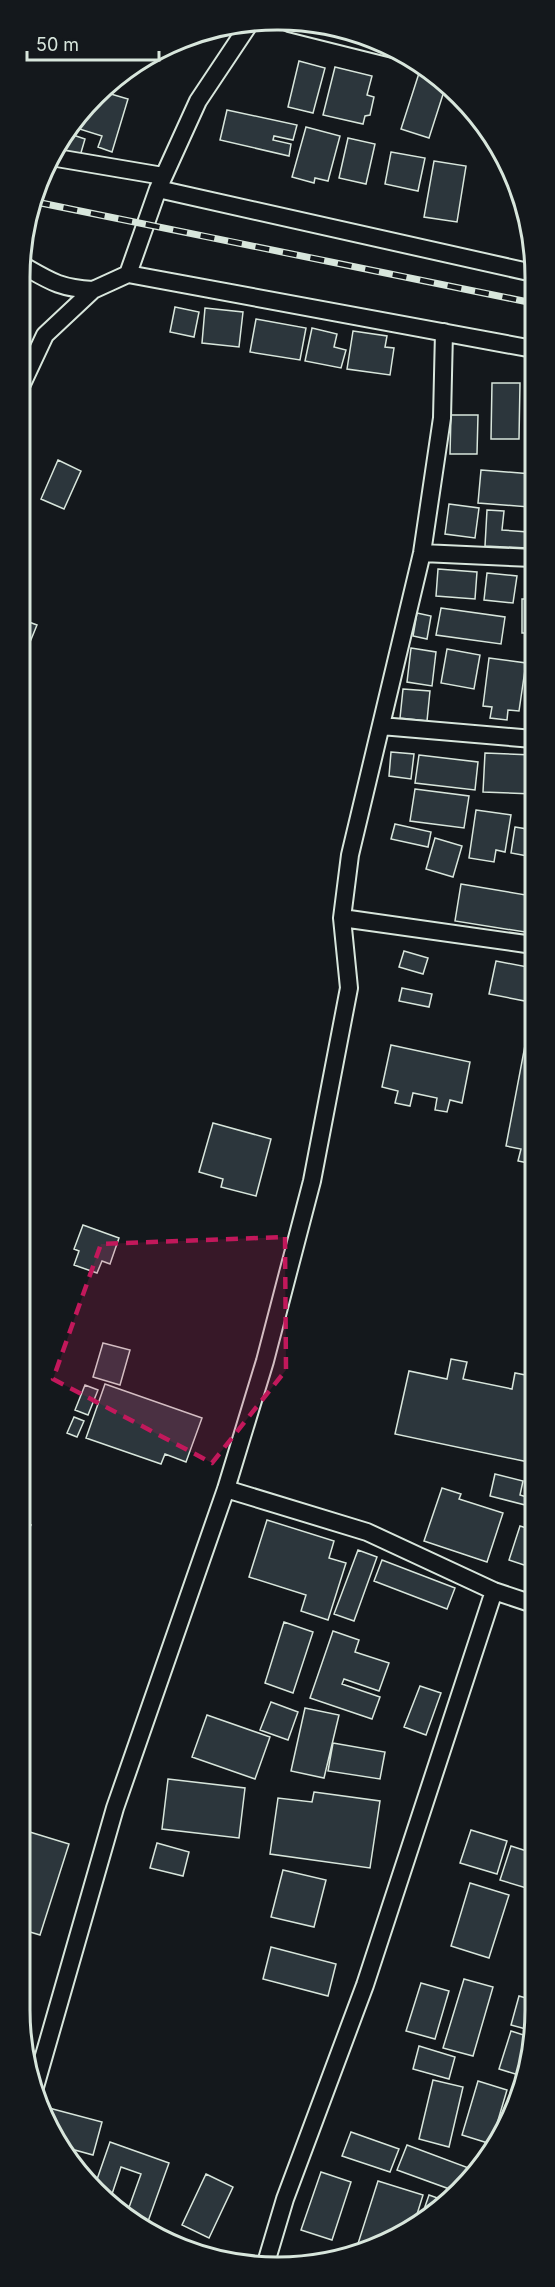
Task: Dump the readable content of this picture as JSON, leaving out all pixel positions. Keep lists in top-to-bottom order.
{
  "scale_bar": "50 m"
}
